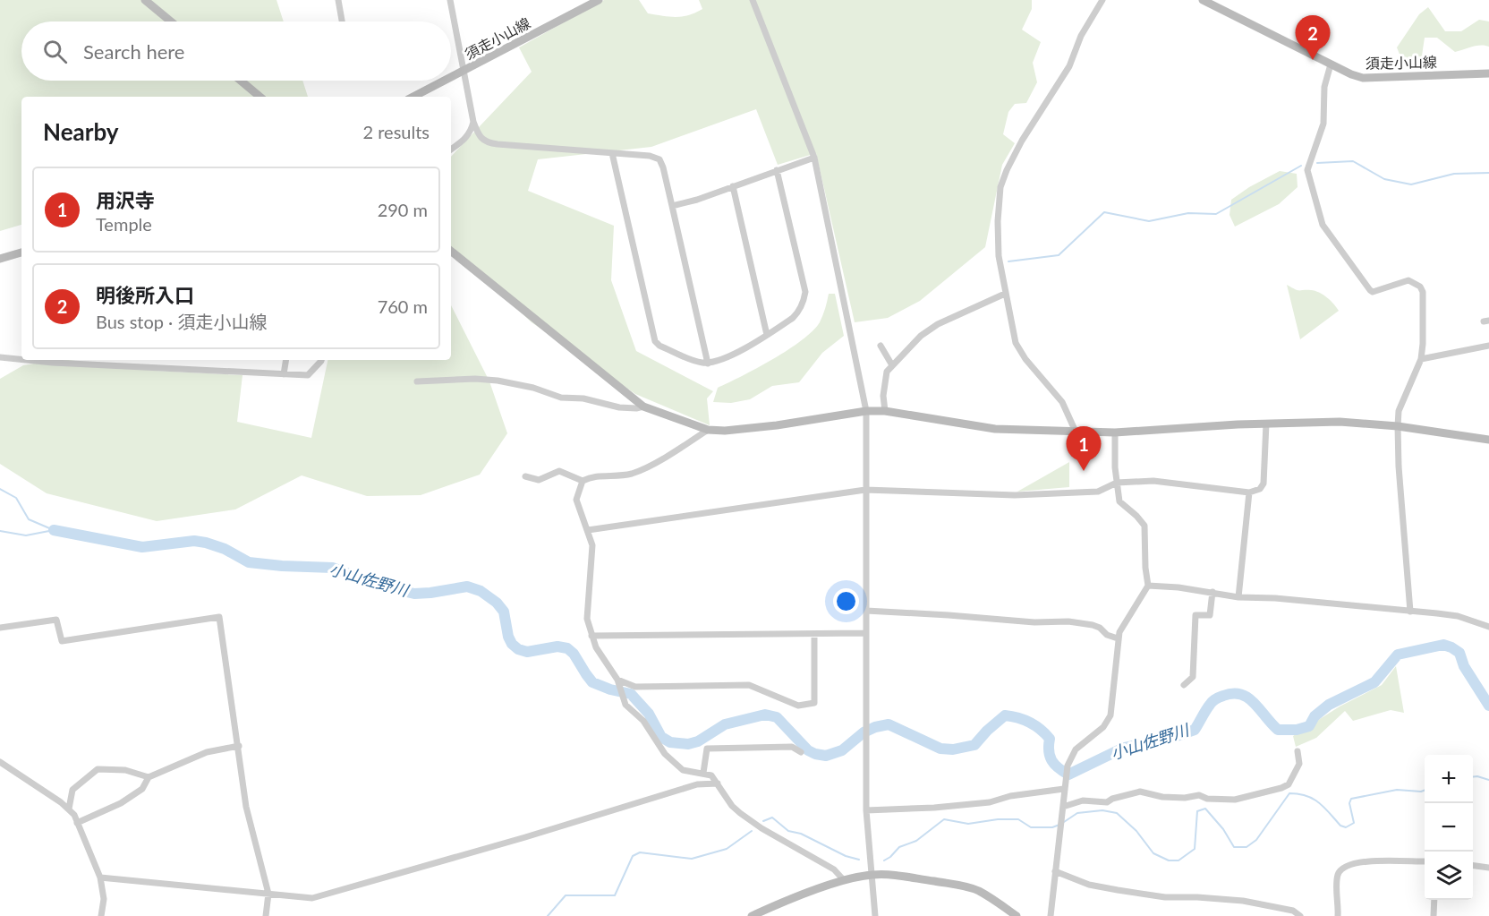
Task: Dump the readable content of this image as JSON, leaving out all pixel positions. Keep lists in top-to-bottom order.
{
  "streets": {
    "street": ["須走小山線"]
  },
  "water": ["小山佐野川"],
  "page": {
    "pins": ["2", "1"],
    "search": "Search here",
    "heading": ["Nearby", "2 results"],
    "list": [
      {
        "mark": "1",
        "name": "用沢寺",
        "note": "Temple",
        "value": "290 m"
      },
      {
        "mark": "2",
        "name": "明後所入口",
        "note": "Bus stop · 須走小山線",
        "value": "760 m"
      }
    ],
    "map_buttons": ["+", "−"]
  }
}
